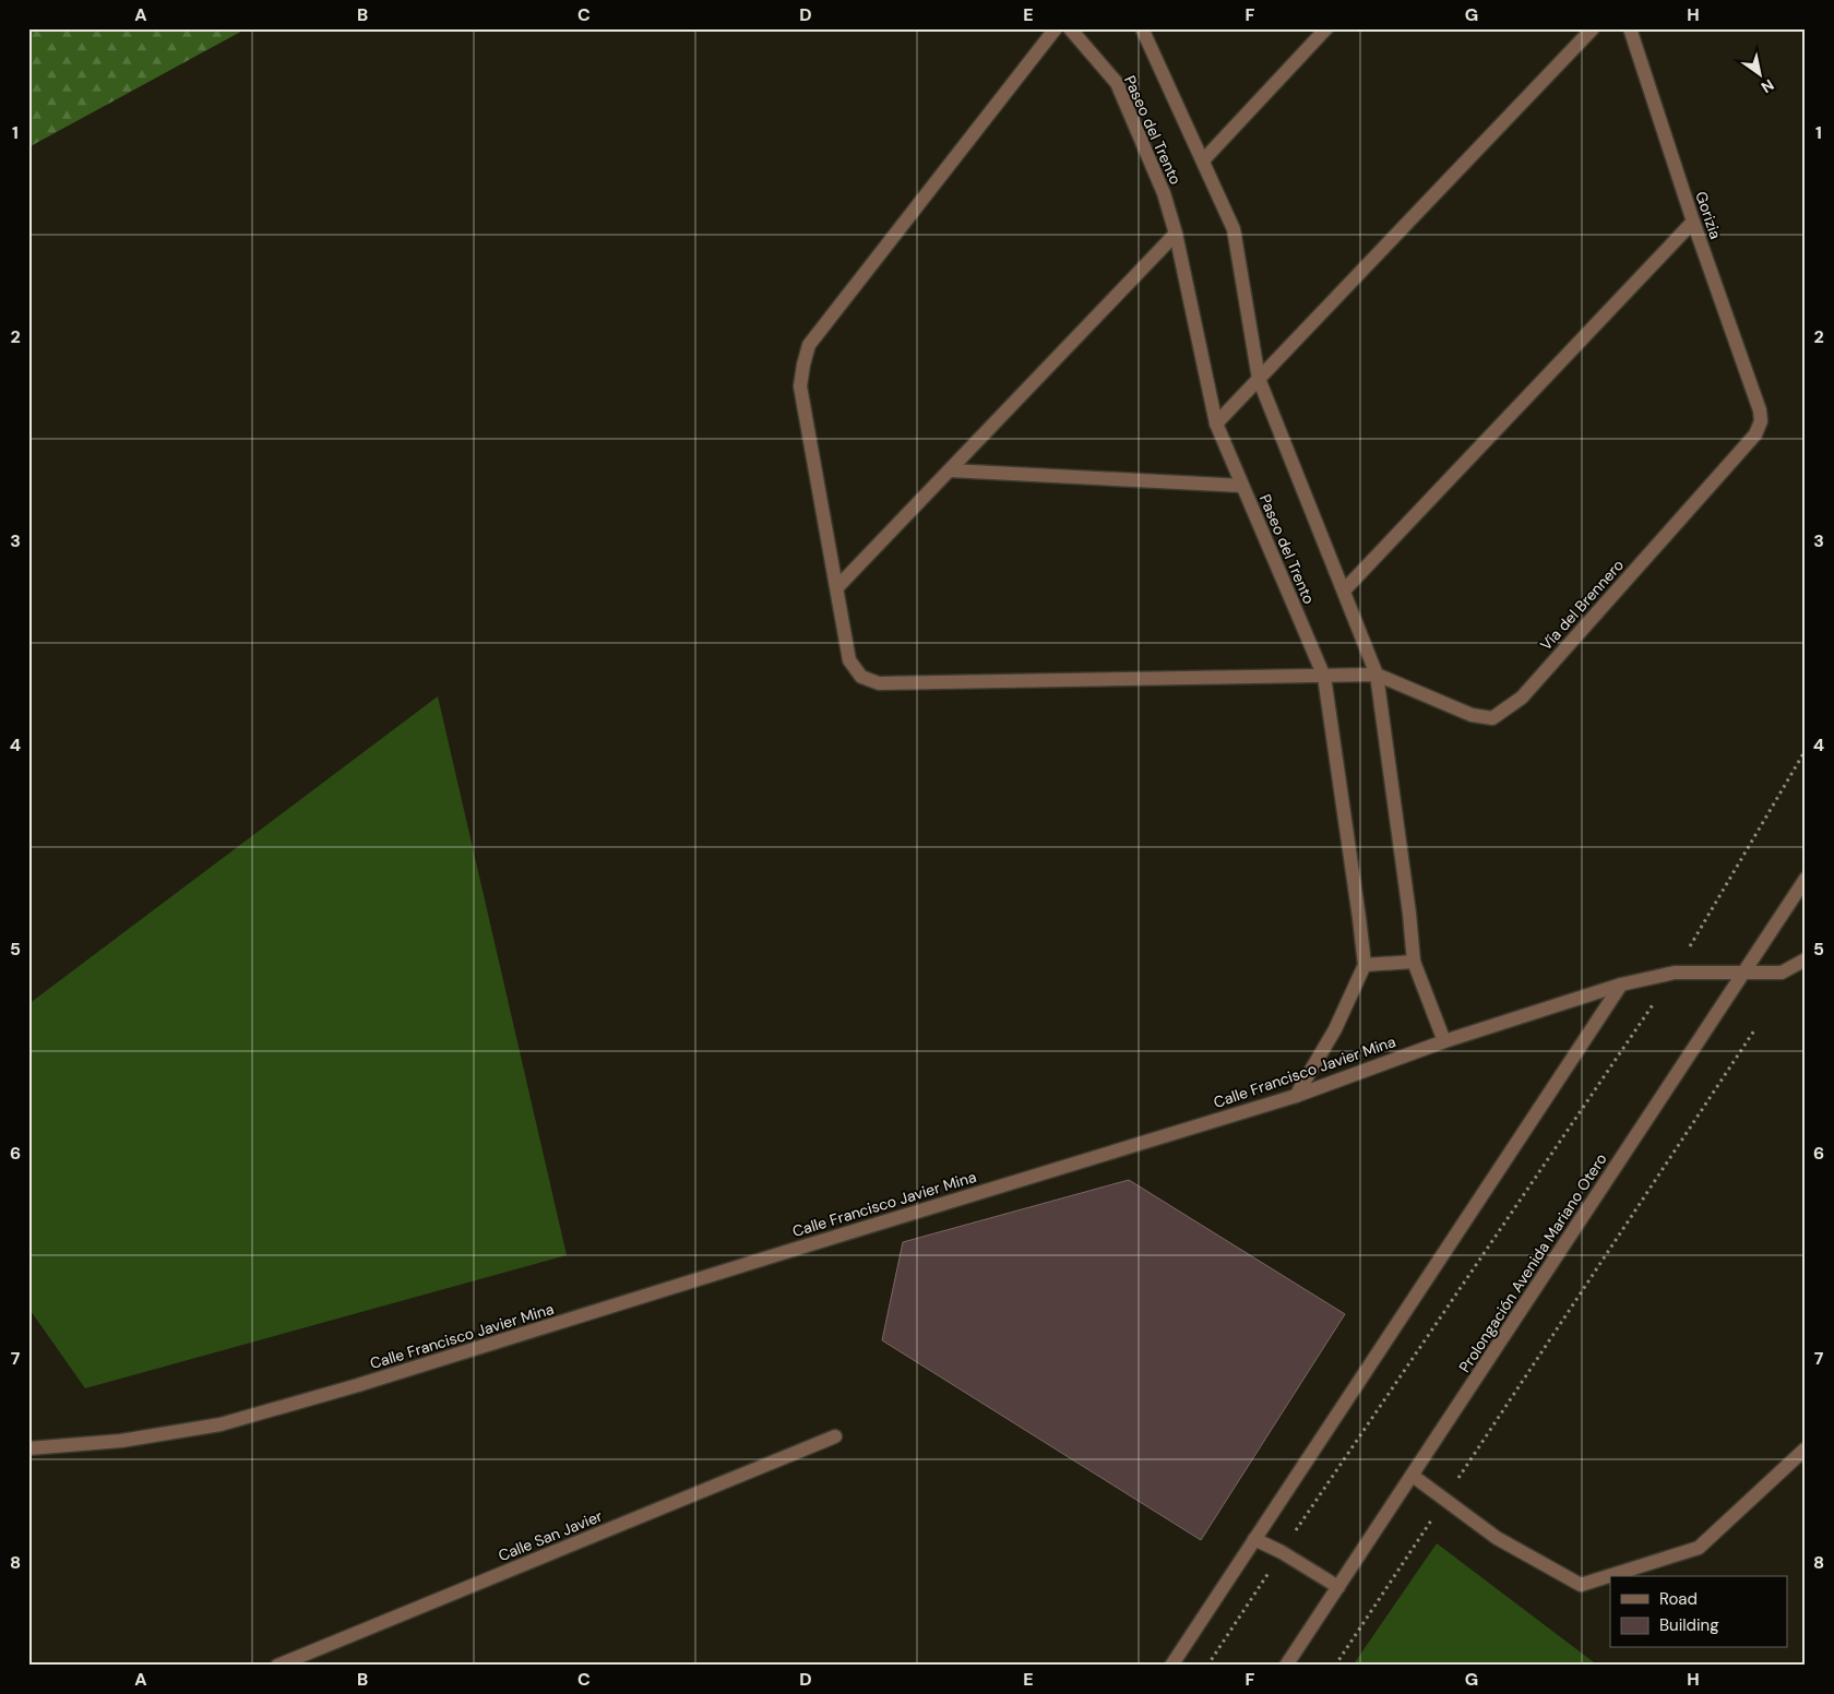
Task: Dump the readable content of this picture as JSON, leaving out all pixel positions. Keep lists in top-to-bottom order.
{
  "streets": {
    "street": [
      "Paseo del Trento",
      "Gorizia",
      "Vía del Brennero",
      "Calle Francisco Javier Mina",
      "Prolongación Avenida Mariano Otero",
      "Calle San Javier"
    ]
  },
  "crossings": [
    ["Paseo del Trento", "Vía del Brennero"],
    ["Paseo del Trento", "Calle Francisco Javier Mina"],
    ["Gorizia", "Vía del Brennero"],
    ["Calle Francisco Javier Mina", "Prolongación Avenida Mariano Otero"]
  ],
  "legend": ["Road", "Building"],
  "north": "bottom right",
  "grid": {
    "columns": [
      "A",
      "B",
      "C",
      "D",
      "E",
      "F",
      "G",
      "H"
    ],
    "rows": [
      "1",
      "2",
      "3",
      "4",
      "5",
      "6",
      "7",
      "8"
    ]
  }
}
